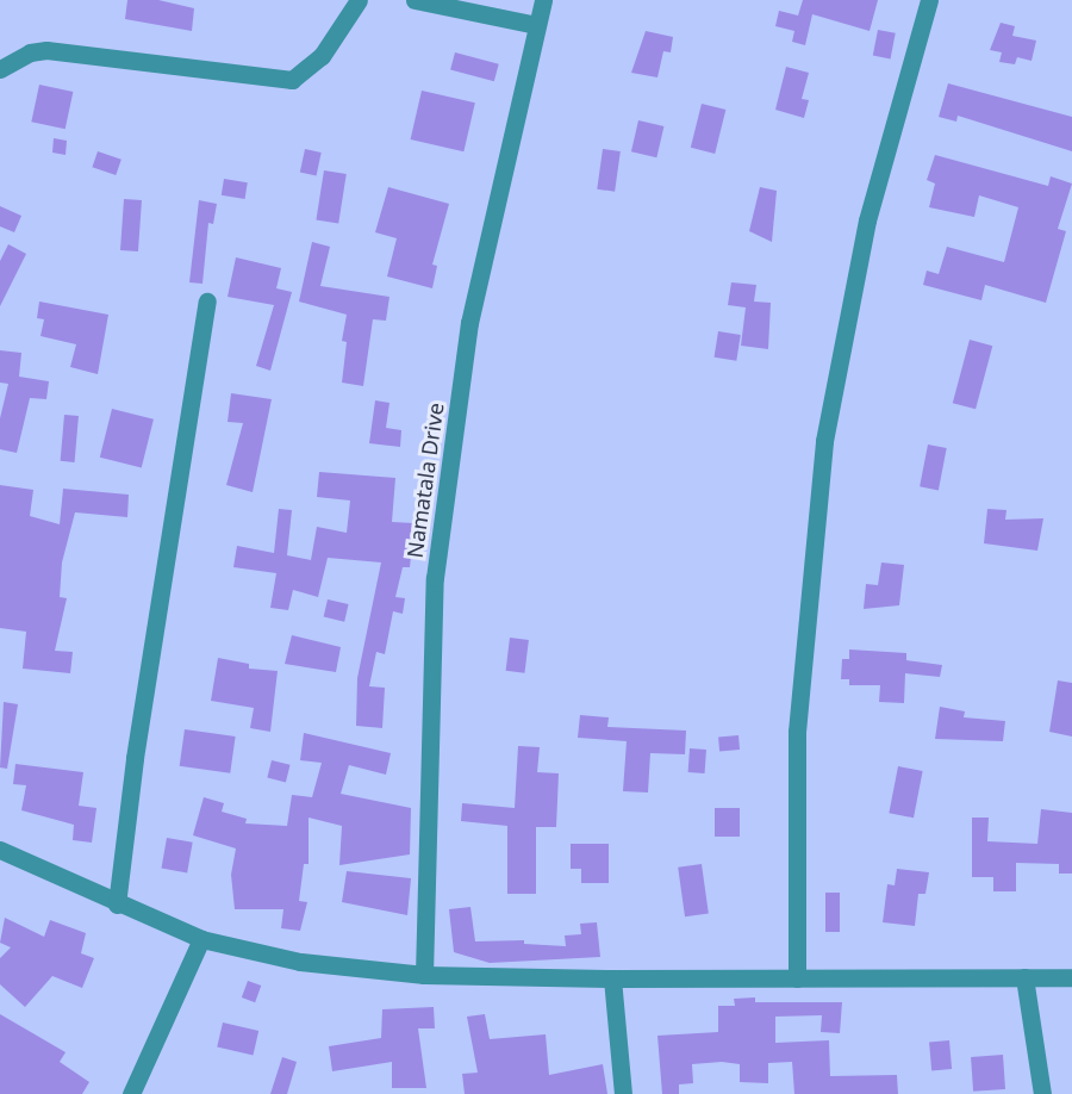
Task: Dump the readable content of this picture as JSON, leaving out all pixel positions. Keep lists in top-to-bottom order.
{
  "streets": {
    "street": ["Namatala Drive"]
  }
}
